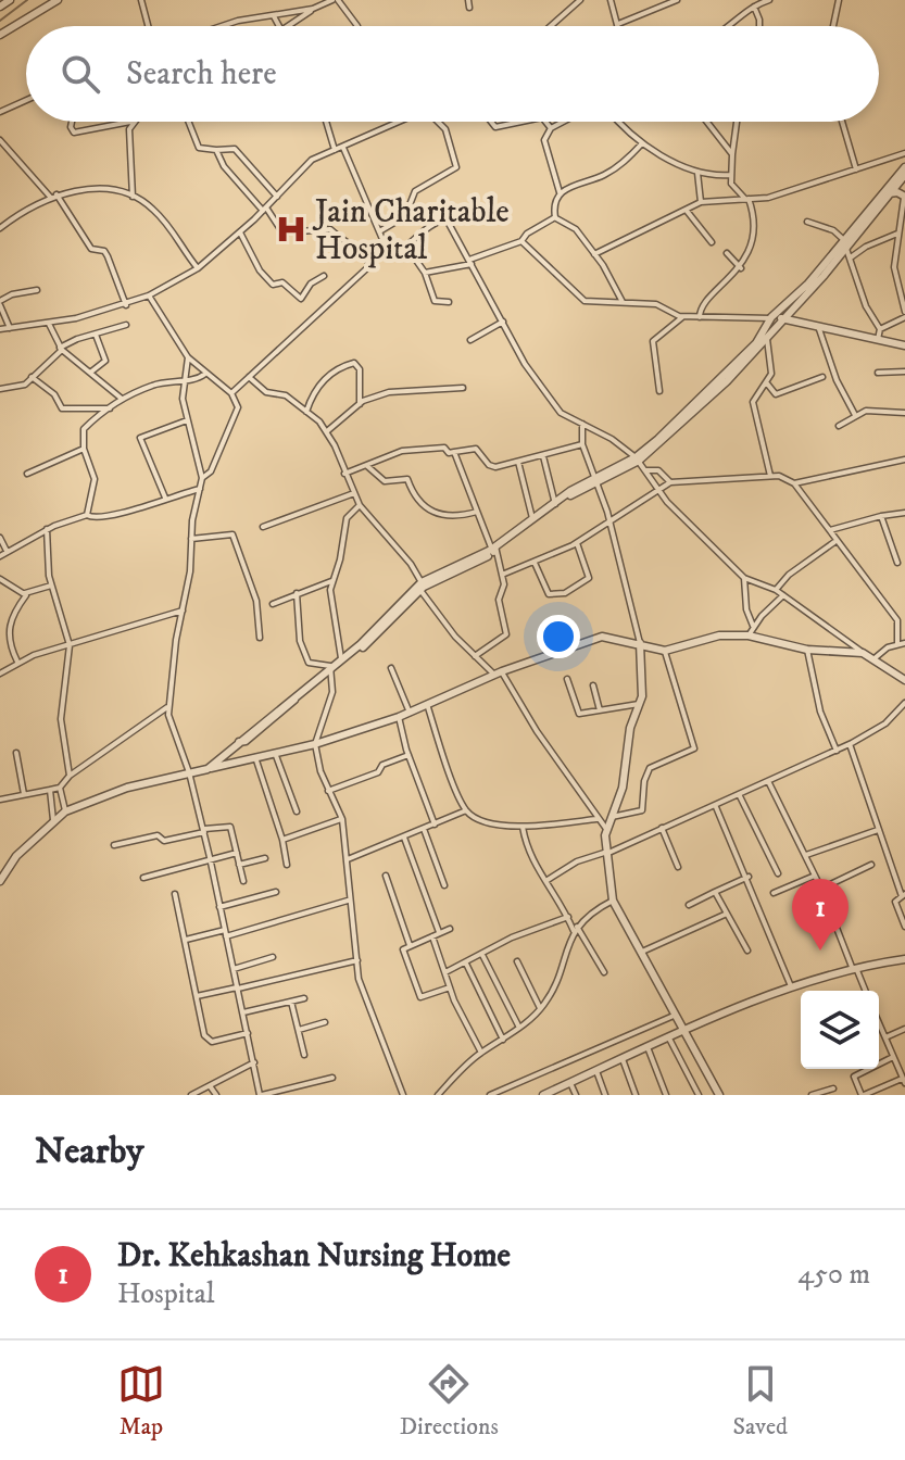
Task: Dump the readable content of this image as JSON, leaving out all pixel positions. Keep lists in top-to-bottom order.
{
  "places": {
    "hospital": ["Jain Charitable Hospital"]
  },
  "page": {
    "search": "Search here",
    "pins": "1",
    "heading": "Nearby",
    "list": [
      {
        "mark": "1",
        "name": "Dr. Kehkashan Nursing Home",
        "note": "Hospital",
        "value": "450 m"
      }
    ],
    "nav": ["Map", "Directions", "Saved"]
  }
}
